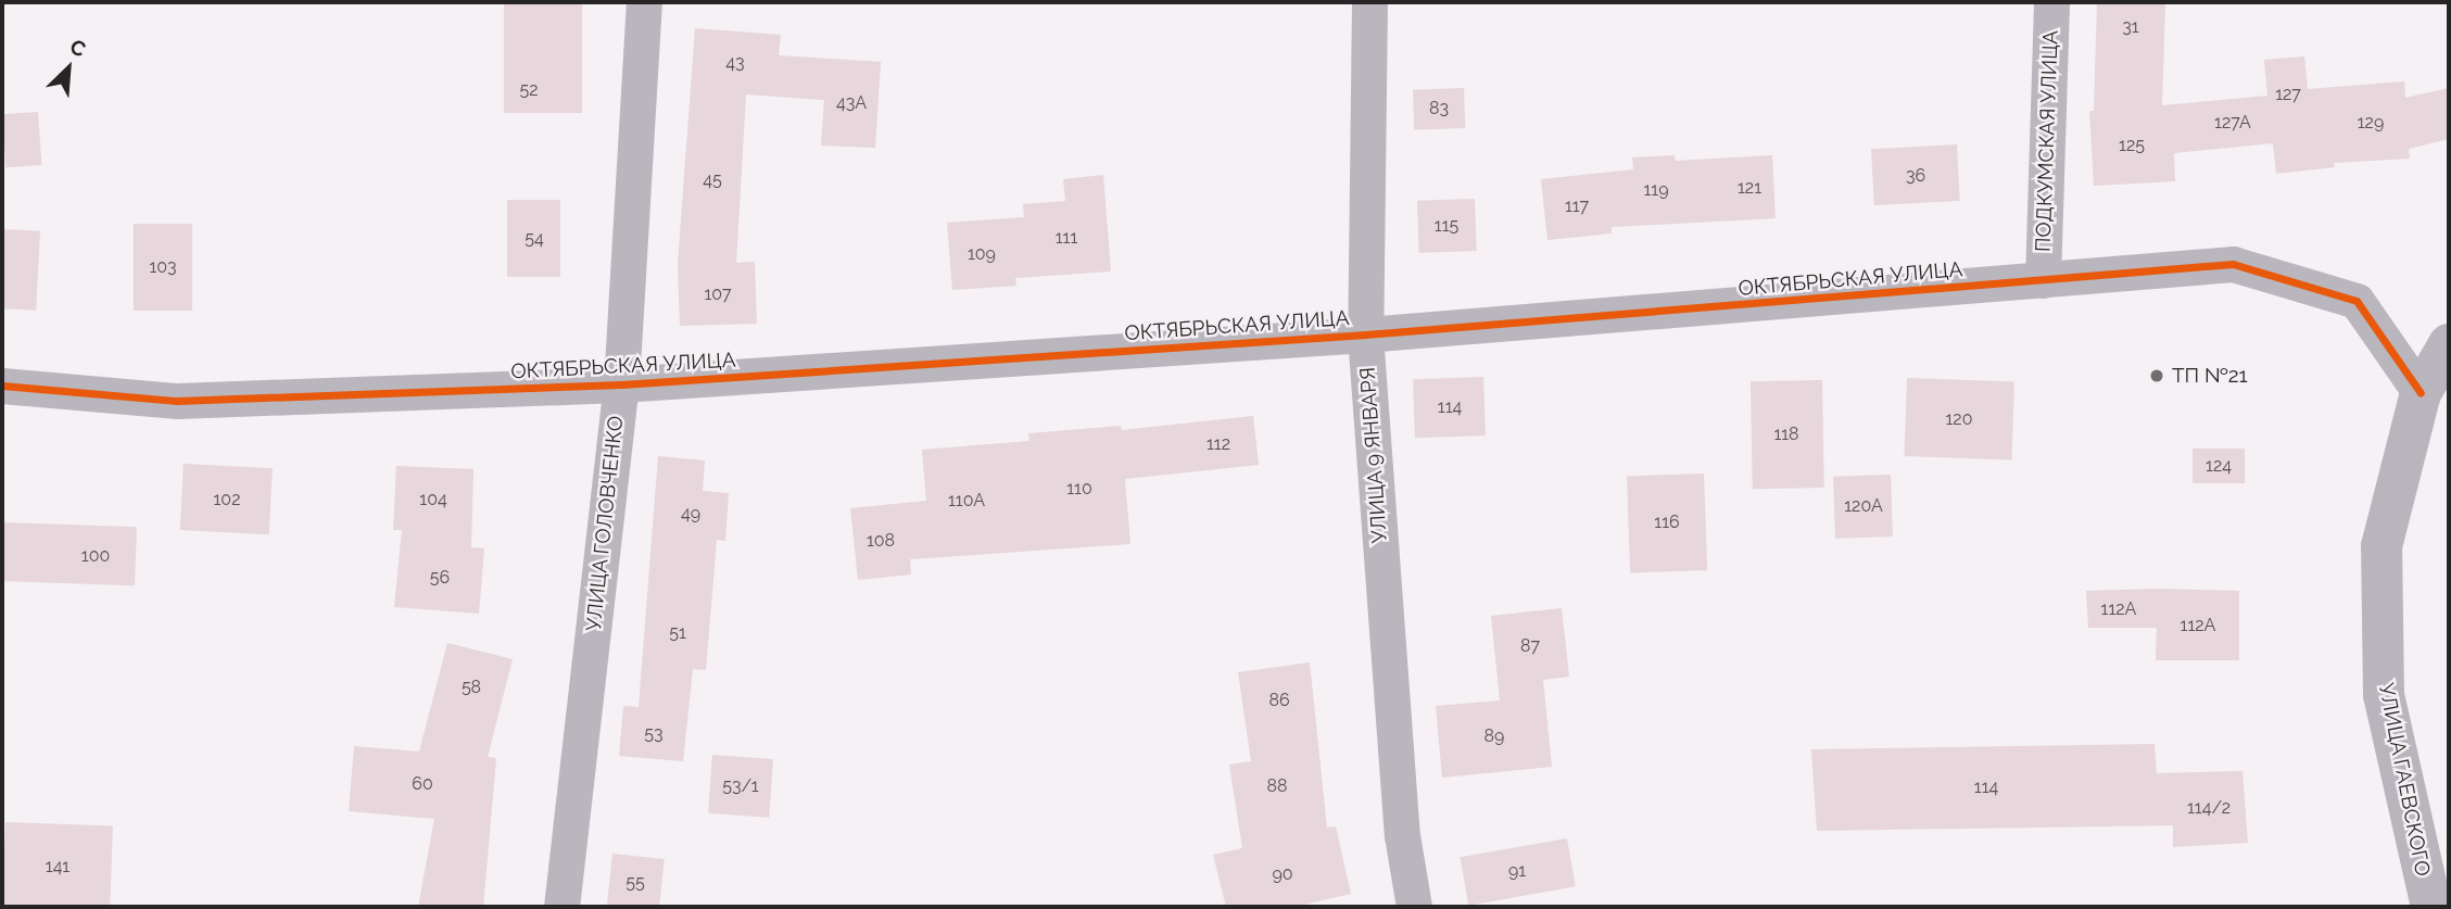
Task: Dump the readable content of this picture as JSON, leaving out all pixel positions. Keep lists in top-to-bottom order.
{
  "streets": {
    "main road": ["УЛИЦА ГАЕВСКОГО"],
    "street": [
      "ПОДКУМСКАЯ УЛИЦА",
      "ОКТЯБРЬСКАЯ УЛИЦА",
      "УЛИЦА 9 ЯНВАРЯ",
      "УЛИЦА ГОЛОВЧЕНКО"
    ]
  },
  "crossings": [
    ["ПОДКУМСКАЯ УЛИЦА", "ОКТЯБРЬСКАЯ УЛИЦА"],
    ["ОКТЯБРЬСКАЯ УЛИЦА", "УЛИЦА 9 ЯНВАРЯ"],
    ["ОКТЯБРЬСКАЯ УЛИЦА", "УЛИЦА ГОЛОВЧЕНКО"],
    ["ОКТЯБРЬСКАЯ УЛИЦА", "УЛИЦА ГАЕВСКОГО"]
  ],
  "places": ["ТП №21"],
  "house_numbers": [
    "31",
    "43",
    "52",
    "127",
    "43А",
    "83",
    "127А",
    "129",
    "125",
    "36",
    "45",
    "121",
    "119",
    "117",
    "115",
    "111",
    "54",
    "109",
    "103",
    "107",
    "114",
    "120",
    "118",
    "112",
    "124",
    "110",
    "102",
    "104",
    "110А",
    "120А",
    "49",
    "116",
    "108",
    "100",
    "56",
    "112А",
    "112А",
    "51",
    "87",
    "58",
    "86",
    "53",
    "89",
    "60",
    "53/1",
    "88",
    "114",
    "114/2",
    "141",
    "91",
    "90",
    "55"
  ],
  "north": "top right"
}
